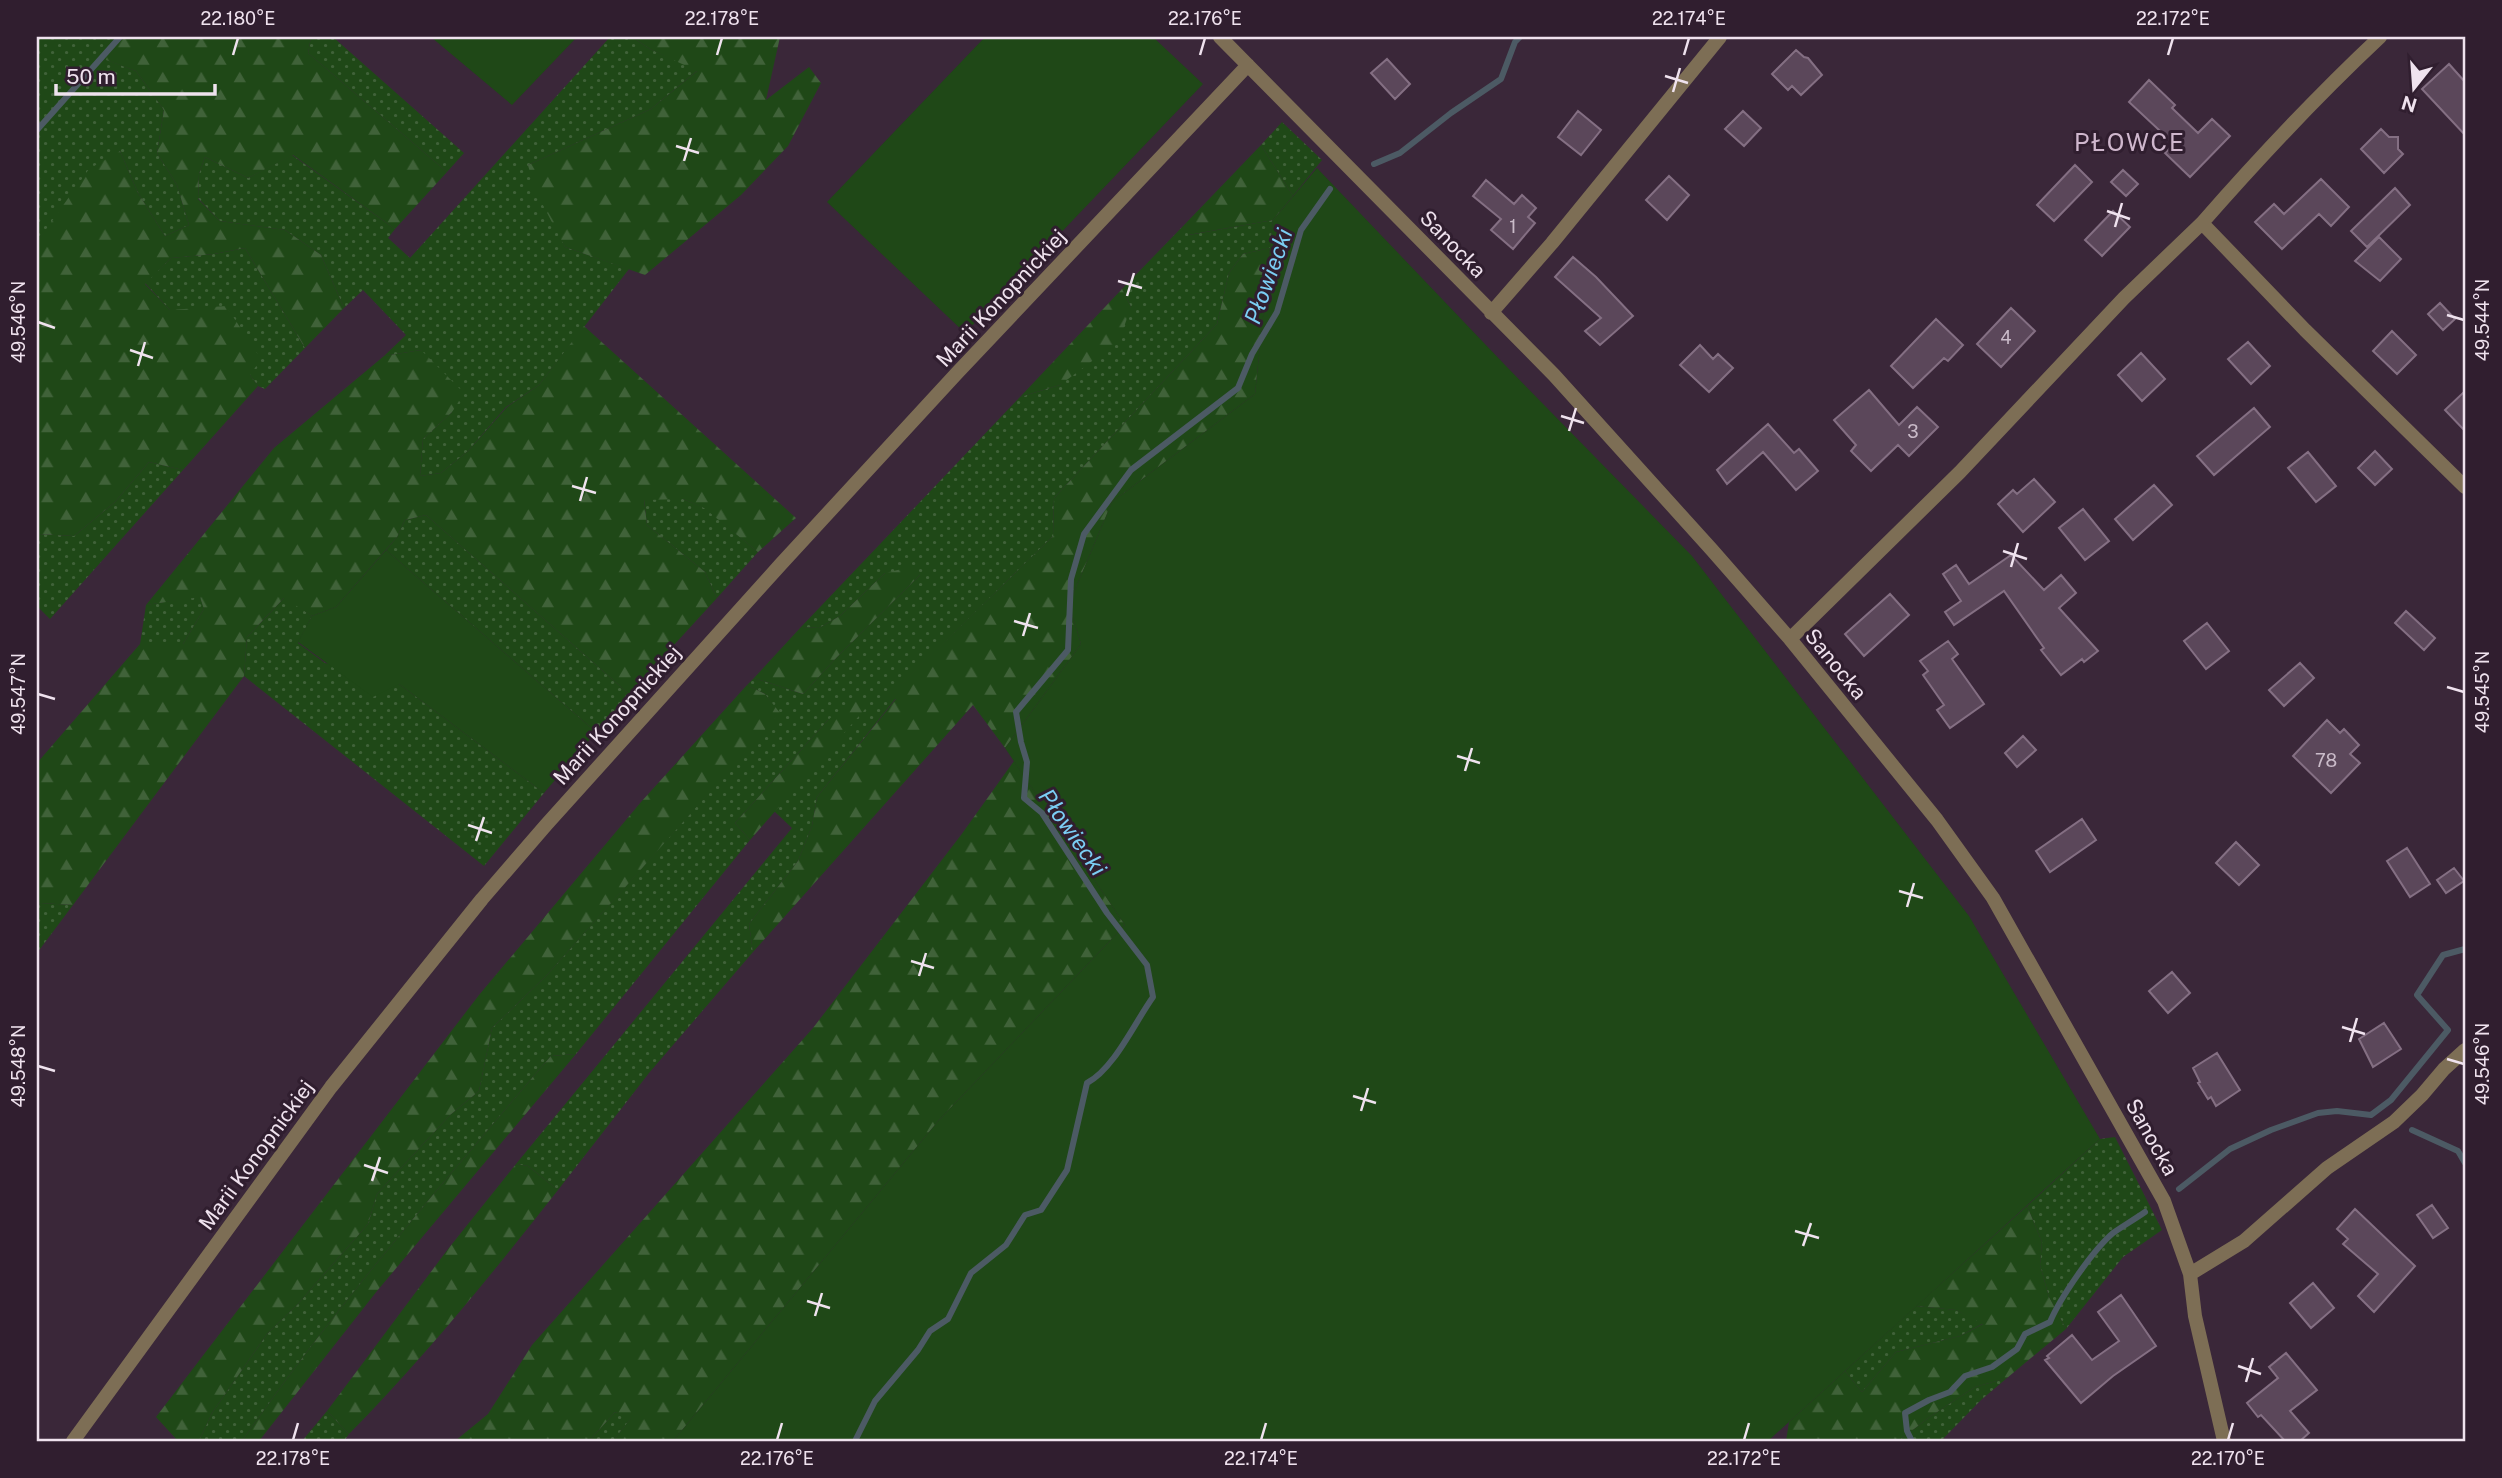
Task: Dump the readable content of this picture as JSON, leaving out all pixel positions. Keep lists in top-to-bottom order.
{
  "streets": {
    "street": ["Sanocka", "Marii Konopnickiej"]
  },
  "crossings": [
    ["Sanocka", "Marii Konopnickiej"]
  ],
  "districts": ["PŁOWCE"],
  "water": ["Płowiecki"],
  "house_numbers": [
    "1",
    "4",
    "3",
    "78"
  ],
  "scale_bar": "50 m",
  "north": "bottom",
  "coordinates": [
    "22.180°E",
    "22.178°E",
    "22.176°E",
    "22.174°E",
    "22.172°E",
    "49.544°N",
    "49.546°N",
    "49.545°N",
    "49.547°N",
    "49.548°N",
    "22.170°E"
  ]
}
